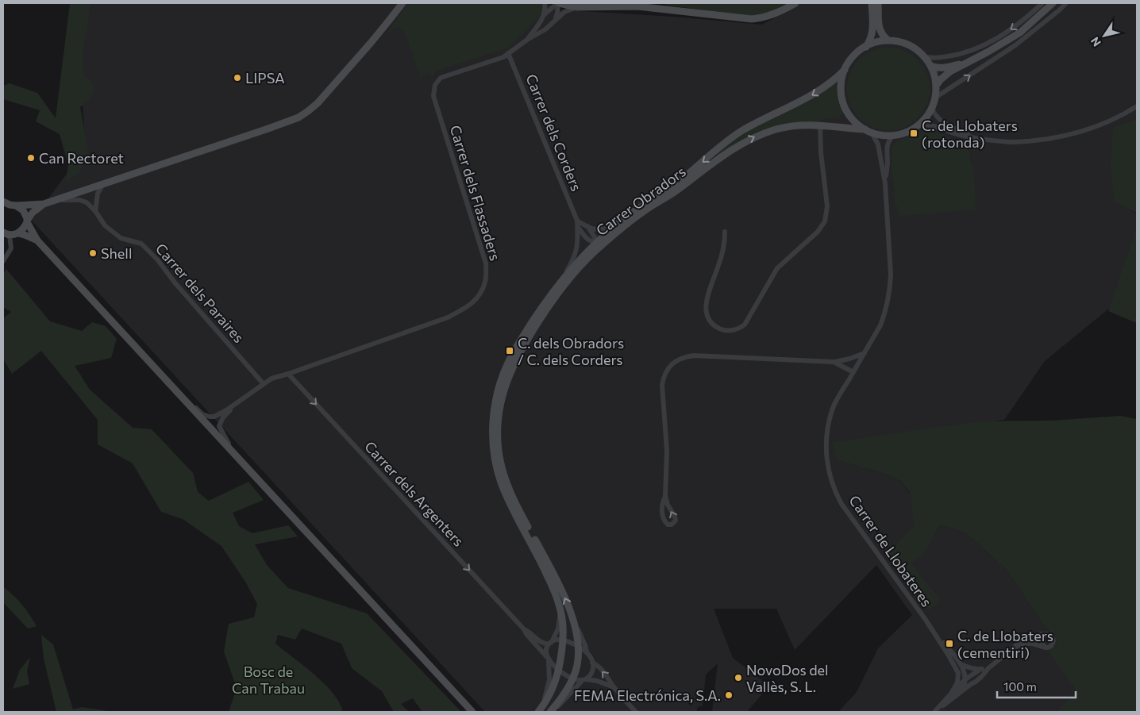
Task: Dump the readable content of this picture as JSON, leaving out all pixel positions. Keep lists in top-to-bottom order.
{
  "streets": {
    "main road": ["Carrer Obradors"],
    "street": [
      "Carrer dels Corders",
      "Carrer dels Flassaders",
      "Carrer dels Paraires",
      "Carrer dels Argenters",
      "Carrer de Llobateres"
    ]
  },
  "crossings": [
    ["Carrer dels Corders", "Carrer dels Flassaders"],
    ["Carrer dels Flassaders", "Carrer dels Paraires"],
    ["Carrer dels Flassaders", "Carrer dels Argenters"],
    ["Carrer Obradors", "Carrer de Llobateres"]
  ],
  "one_way": ["Carrer dels Argenters"],
  "parks": ["Bosc de Can Trabau"],
  "places": {
    "other": [
      "LIPSA",
      "Can Rectoret",
      "Shell",
      "NovoDos del Vallès, S. L.",
      "FEMA Electrónica, S.A."
    ],
    "transit": ["C. de Llobaters (rotonda)", "C. dels Obradors / C. dels Corders", "C. de Llobaters (cementiri)"]
  },
  "scale_bar": "100 m",
  "north": "bottom left"
}
